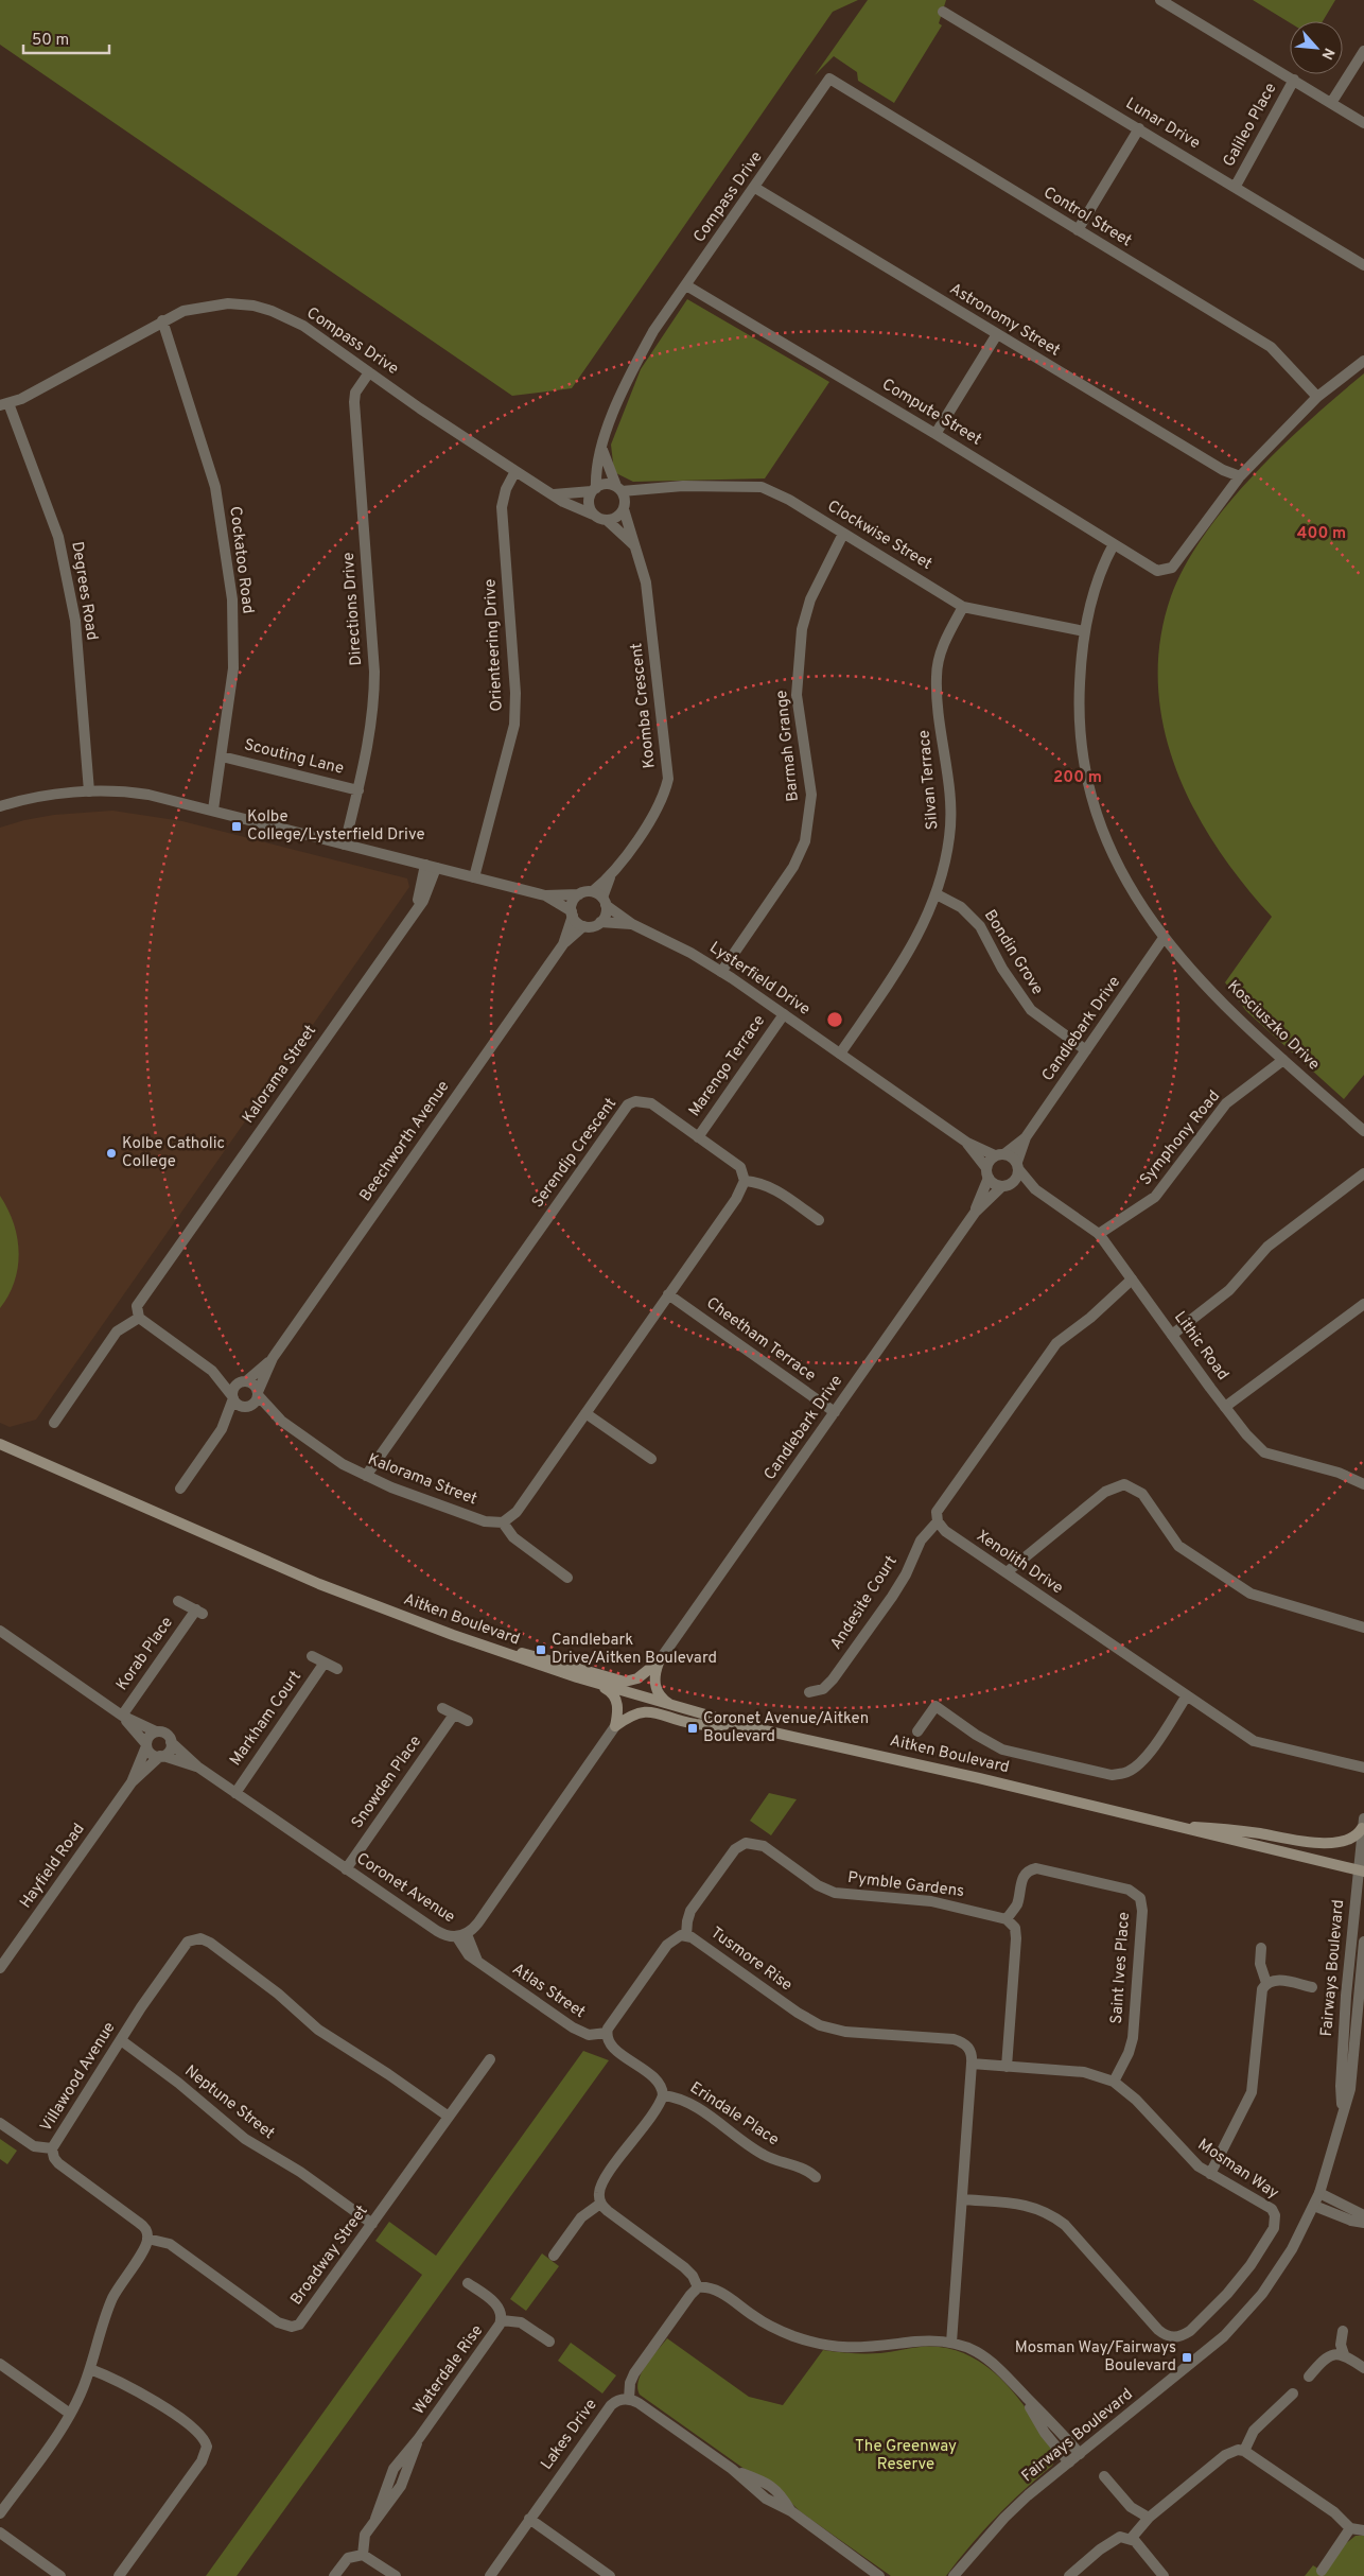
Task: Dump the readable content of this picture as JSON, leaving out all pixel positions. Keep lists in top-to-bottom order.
{
  "streets": {
    "main road": ["Aitken Boulevard"],
    "street": [
      "Lunar Drive",
      "Galileo Place",
      "Compass Drive",
      "Control Street",
      "Astronomy Street",
      "Compute Street",
      "Clockwise Street",
      "Cockatoo Road",
      "Degrees Road",
      "Directions Drive",
      "Orienteering Drive",
      "Koomba Crescent",
      "Barmah Grange",
      "Scouting Lane",
      "Silvan Terrace",
      "Bondin Grove",
      "Lysterfield Drive",
      "Kosciuszko Drive",
      "Candlebark Drive",
      "Marengo Terrace",
      "Kalorama Street",
      "Symphony Road",
      "Beechworth Avenue",
      "Serendip Crescent",
      "Cheetham Terrace",
      "Lithic Road",
      "Xenolith Drive",
      "Andesite Court",
      "Korab Place",
      "Markham Court",
      "Snowden Place",
      "Hayfield Road",
      "Pymble Gardens",
      "Coronet Avenue",
      "Tusmore Rise",
      "Saint Ives Place",
      "Fairways Boulevard",
      "Atlas Street",
      "Villawood Avenue",
      "Neptune Street",
      "Erindale Place",
      "Mosman Way",
      "Broadway Street",
      "Waterdale Rise",
      "Lakes Drive"
    ]
  },
  "crossings": [
    ["Lunar Drive", "Galileo Place"],
    ["Compass Drive", "Control Street"],
    ["Compass Drive", "Astronomy Street"],
    ["Compass Drive", "Compute Street"],
    ["Compass Drive", "Clockwise Street"],
    ["Compass Drive", "Cockatoo Road"],
    ["Compass Drive", "Degrees Road"],
    ["Compass Drive", "Directions Drive"],
    ["Compass Drive", "Orienteering Drive"],
    ["Compass Drive", "Koomba Crescent"],
    ["Astronomy Street", "Compute Street"],
    ["Compute Street", "Kosciuszko Drive"],
    ["Clockwise Street", "Koomba Crescent"],
    ["Clockwise Street", "Barmah Grange"],
    ["Clockwise Street", "Silvan Terrace"],
    ["Clockwise Street", "Kosciuszko Drive"],
    ["Cockatoo Road", "Scouting Lane"],
    ["Directions Drive", "Scouting Lane"],
    ["Koomba Crescent", "Lysterfield Drive"],
    ["Koomba Crescent", "Beechworth Avenue"],
    ["Barmah Grange", "Lysterfield Drive"],
    ["Silvan Terrace", "Bondin Grove"],
    ["Silvan Terrace", "Lysterfield Drive"],
    ["Bondin Grove", "Candlebark Drive"],
    ["Lysterfield Drive", "Candlebark Drive"],
    ["Lysterfield Drive", "Marengo Terrace"],
    ["Lysterfield Drive", "Beechworth Avenue"],
    ["Lysterfield Drive", "Lithic Road"],
    ["Kosciuszko Drive", "Candlebark Drive"],
    ["Kosciuszko Drive", "Symphony Road"],
    ["Candlebark Drive", "Cheetham Terrace"],
    ["Candlebark Drive", "Lithic Road"],
    ["Marengo Terrace", "Serendip Crescent"],
    ["Kalorama Street", "Beechworth Avenue"],
    ["Kalorama Street", "Serendip Crescent"],
    ["Symphony Road", "Lithic Road"],
    ["Xenolith Drive", "Andesite Court"],
    ["Aitken Boulevard", "Fairways Boulevard"],
    ["Markham Court", "Coronet Avenue"],
    ["Snowden Place", "Coronet Avenue"],
    ["Hayfield Road", "Coronet Avenue"],
    ["Pymble Gardens", "Tusmore Rise"],
    ["Pymble Gardens", "Saint Ives Place"],
    ["Coronet Avenue", "Atlas Street"],
    ["Tusmore Rise", "Atlas Street"],
    ["Tusmore Rise", "Mosman Way"],
    ["Saint Ives Place", "Mosman Way"],
    ["Villawood Avenue", "Neptune Street"],
    ["Villawood Avenue", "Broadway Street"],
    ["Neptune Street", "Broadway Street"]
  ],
  "parks": ["The Greenway Reserve"],
  "places": {
    "transit": [
      "Kolbe College/Lysterfield Drive",
      "Candlebark Drive/Aitken Boulevard",
      "Coronet Avenue/Aitken Boulevard",
      "Mosman Way/Fairways Boulevard"
    ],
    "other": ["Kolbe Catholic College"]
  },
  "scale_bar": "50 m",
  "north": "bottom right",
  "rings": ["400 m", "200 m"]
}
